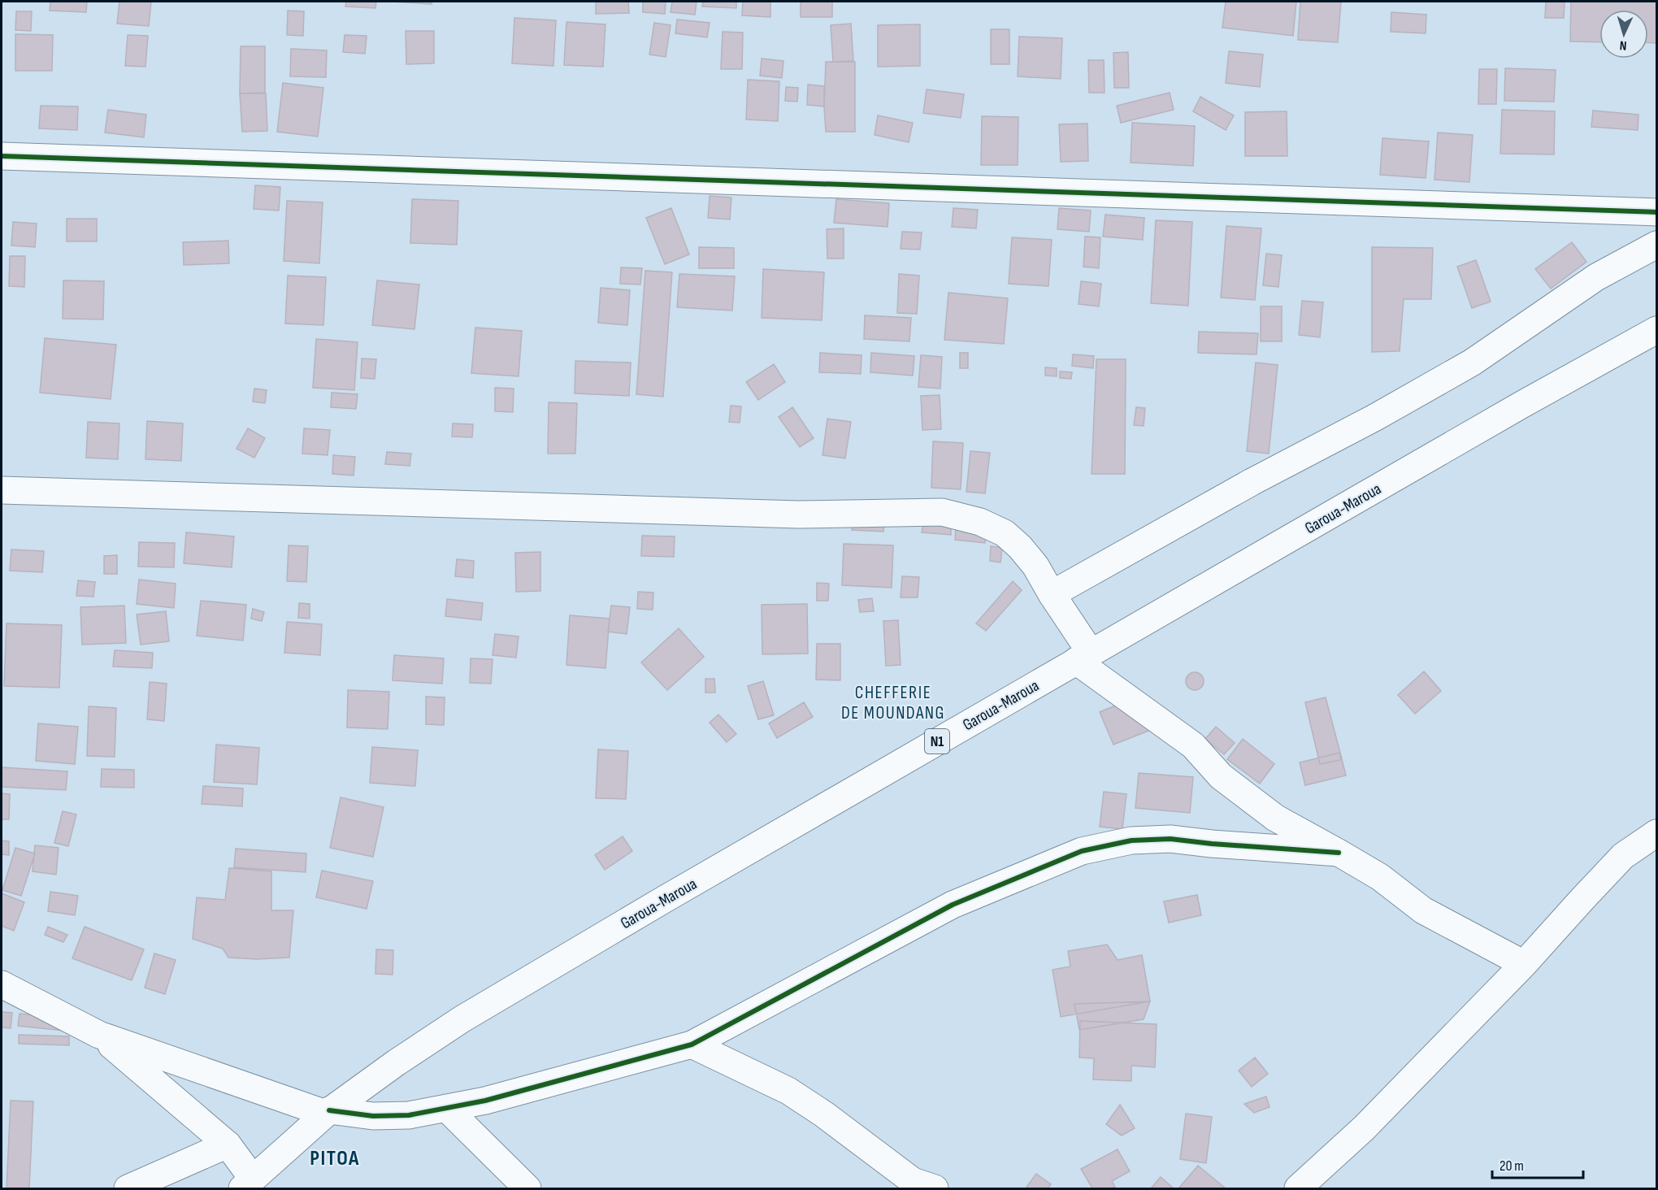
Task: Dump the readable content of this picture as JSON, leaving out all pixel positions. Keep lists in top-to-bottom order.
{
  "streets": {
    "main road": ["Garoua-Maroua", "N1"]
  },
  "districts": ["CHEFFERIE DE MOUNDANG", "PITOA"],
  "scale_bar": "20 m",
  "north": "bottom"
}
